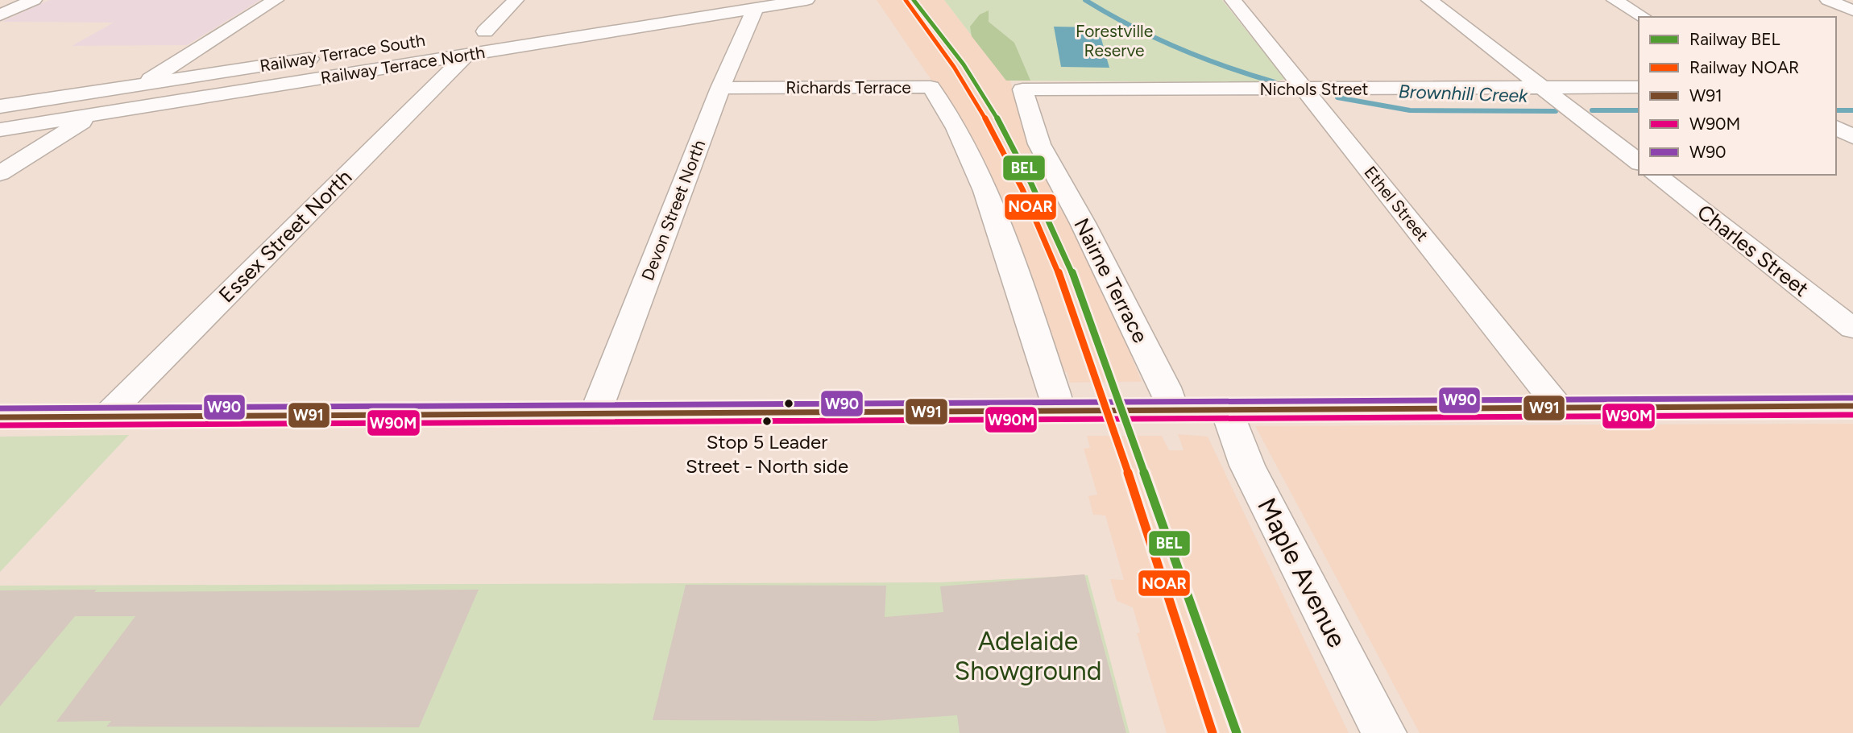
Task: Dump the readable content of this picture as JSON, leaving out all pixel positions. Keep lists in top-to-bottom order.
{
  "streets": {
    "street": [
      "Railway Terrace South",
      "Railway Terrace North",
      "Richards Terrace",
      "Nichols Street",
      "Ethel Street",
      "Devon Street North",
      "Essex Street North",
      "Charles Street",
      "Nairne Terrace",
      "Maple Avenue"
    ]
  },
  "crossings": [
    ["Railway Terrace North", "Devon Street North"],
    ["Railway Terrace North", "Essex Street North"],
    ["Richards Terrace", "Devon Street North"],
    ["Nichols Street", "Ethel Street"],
    ["Nichols Street", "Nairne Terrace"]
  ],
  "water": ["Brownhill Creek"],
  "parks": ["Forestville Reserve", "Adelaide Showground"],
  "places": ["Stop 5 Leader Street - North side"],
  "lines": [
    "rail line BEL",
    "rail line NOAR",
    "transit line W90",
    "transit line W91",
    "transit line W90M"
  ],
  "legend": [
    "Railway BEL",
    "Railway NOAR",
    "W91",
    "W90M",
    "W90"
  ]
}
